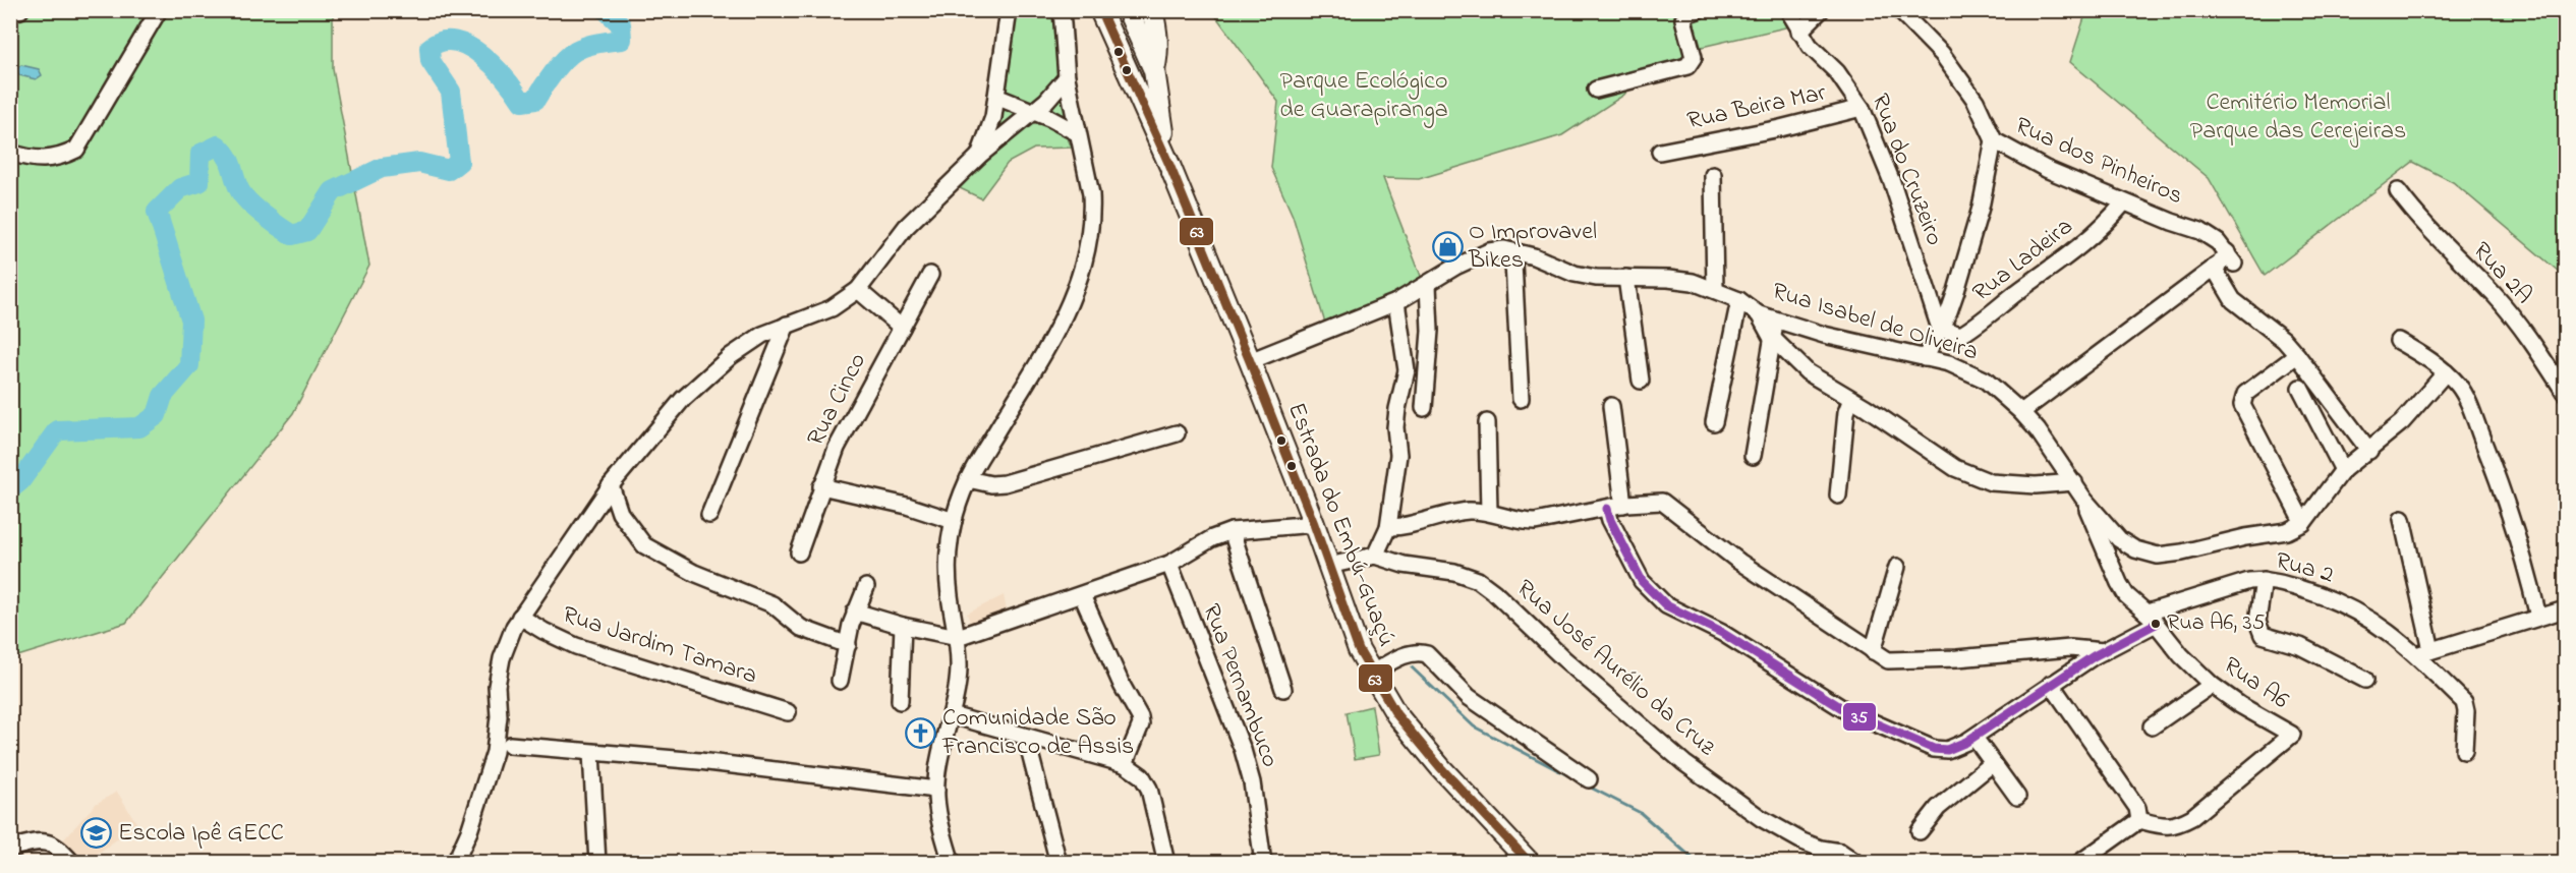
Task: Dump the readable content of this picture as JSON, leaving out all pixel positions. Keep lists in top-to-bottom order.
{
  "streets": {
    "main road": ["Estrada do Embú-Guaçú"],
    "street": [
      "Rua Beira Mar",
      "Rua dos Pinheiros",
      "Rua do Cruzeiro",
      "Rua Ladeira",
      "Rua 2A",
      "Rua Isabel de Oliveira",
      "Rua Cinco",
      "Rua 2",
      "Rua Jardim Tamara",
      "Rua José Aurélio da Cruz",
      "Rua A6",
      "Rua Pernambuco"
    ]
  },
  "crossings": [
    ["Rua Beira Mar", "Rua do Cruzeiro"],
    ["Rua dos Pinheiros", "Rua Ladeira"],
    ["Rua do Cruzeiro", "Rua Ladeira"],
    ["Estrada do Embú-Guaçú", "Rua José Aurélio da Cruz"],
    ["Rua 2", "Rua A6"]
  ],
  "parks": ["Parque Ecológico de Guarapiranga", "Cemitério Memorial Parque das Cerejeiras"],
  "places": {
    "shop": ["O Improvavel Bikes"],
    "other": ["Rua A6, 35"],
    "church": ["Comunidade São Francisco de Assis"],
    "school or university": ["Escola Ipê GECC"]
  },
  "lines": ["transit line 63", "transit line 35"]
}
